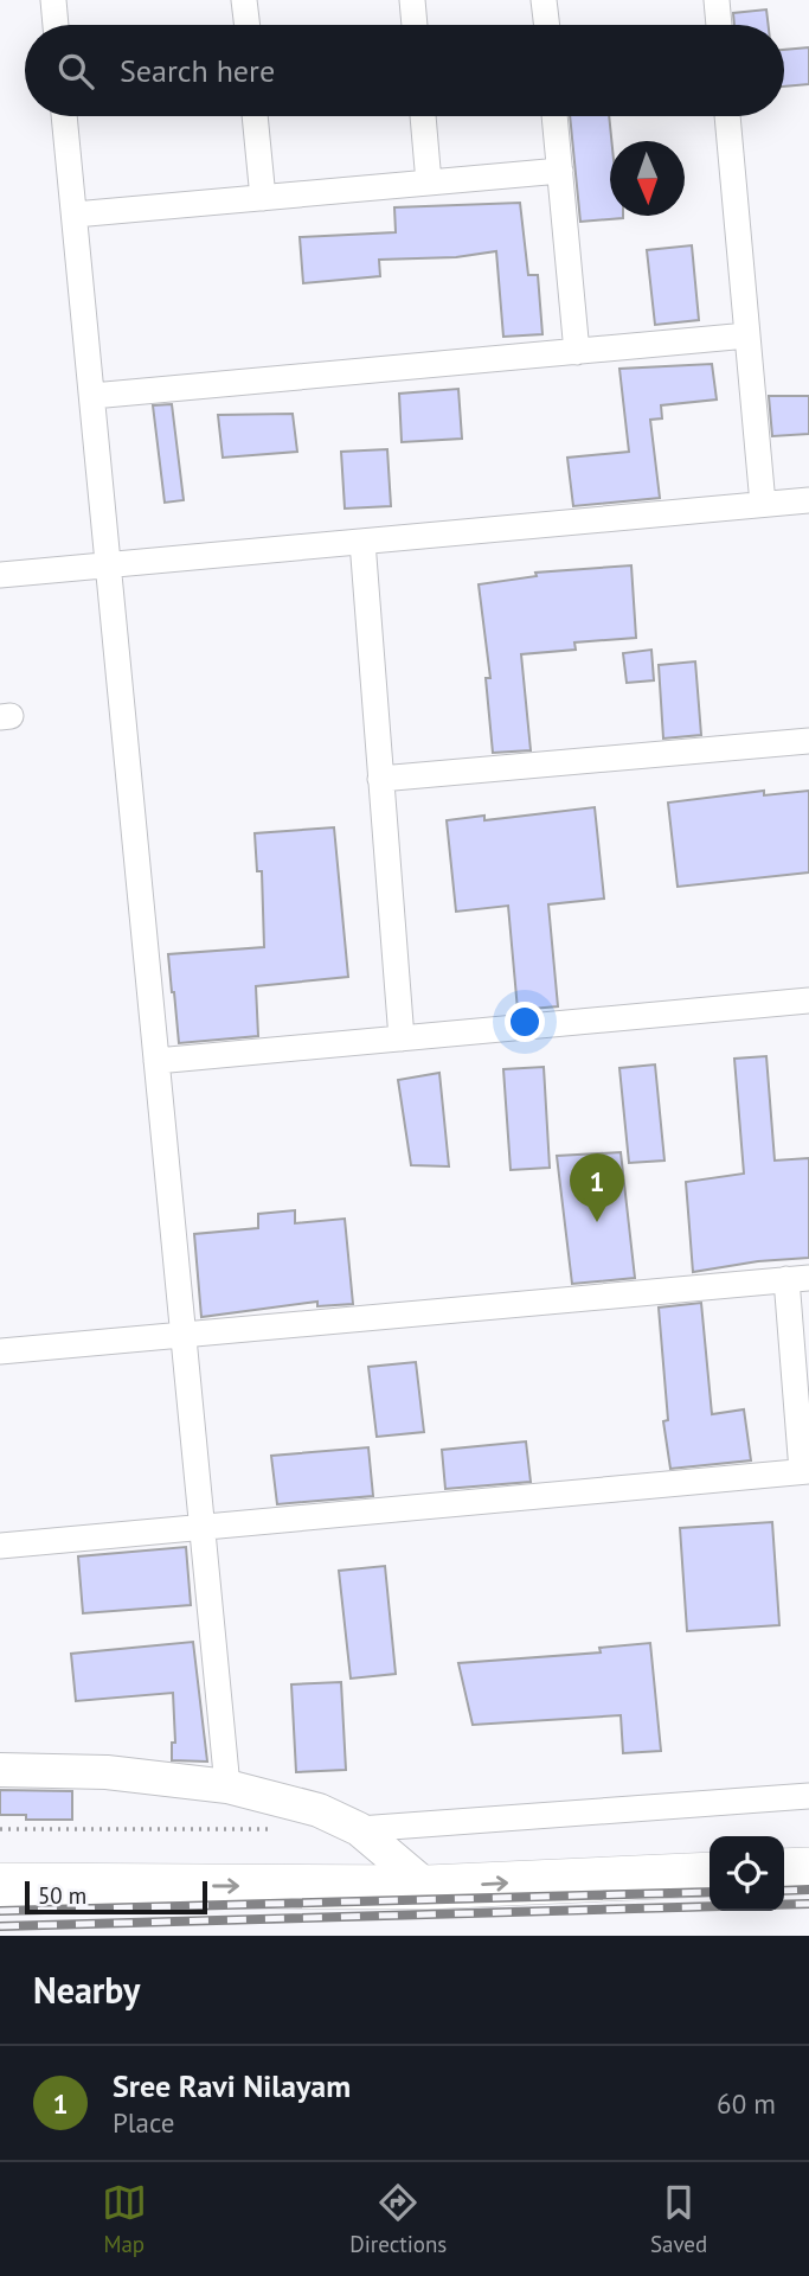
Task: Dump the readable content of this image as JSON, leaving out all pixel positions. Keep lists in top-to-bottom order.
{
  "scale_bar": "50 m",
  "north": "bottom",
  "page": {
    "search": "Search here",
    "pins": "1",
    "scale": "50 m",
    "heading": "Nearby",
    "list": [
      {
        "mark": "1",
        "name": "Sree Ravi Nilayam",
        "note": "Place",
        "value": "60 m"
      }
    ],
    "nav": ["Map", "Directions", "Saved"]
  }
}
